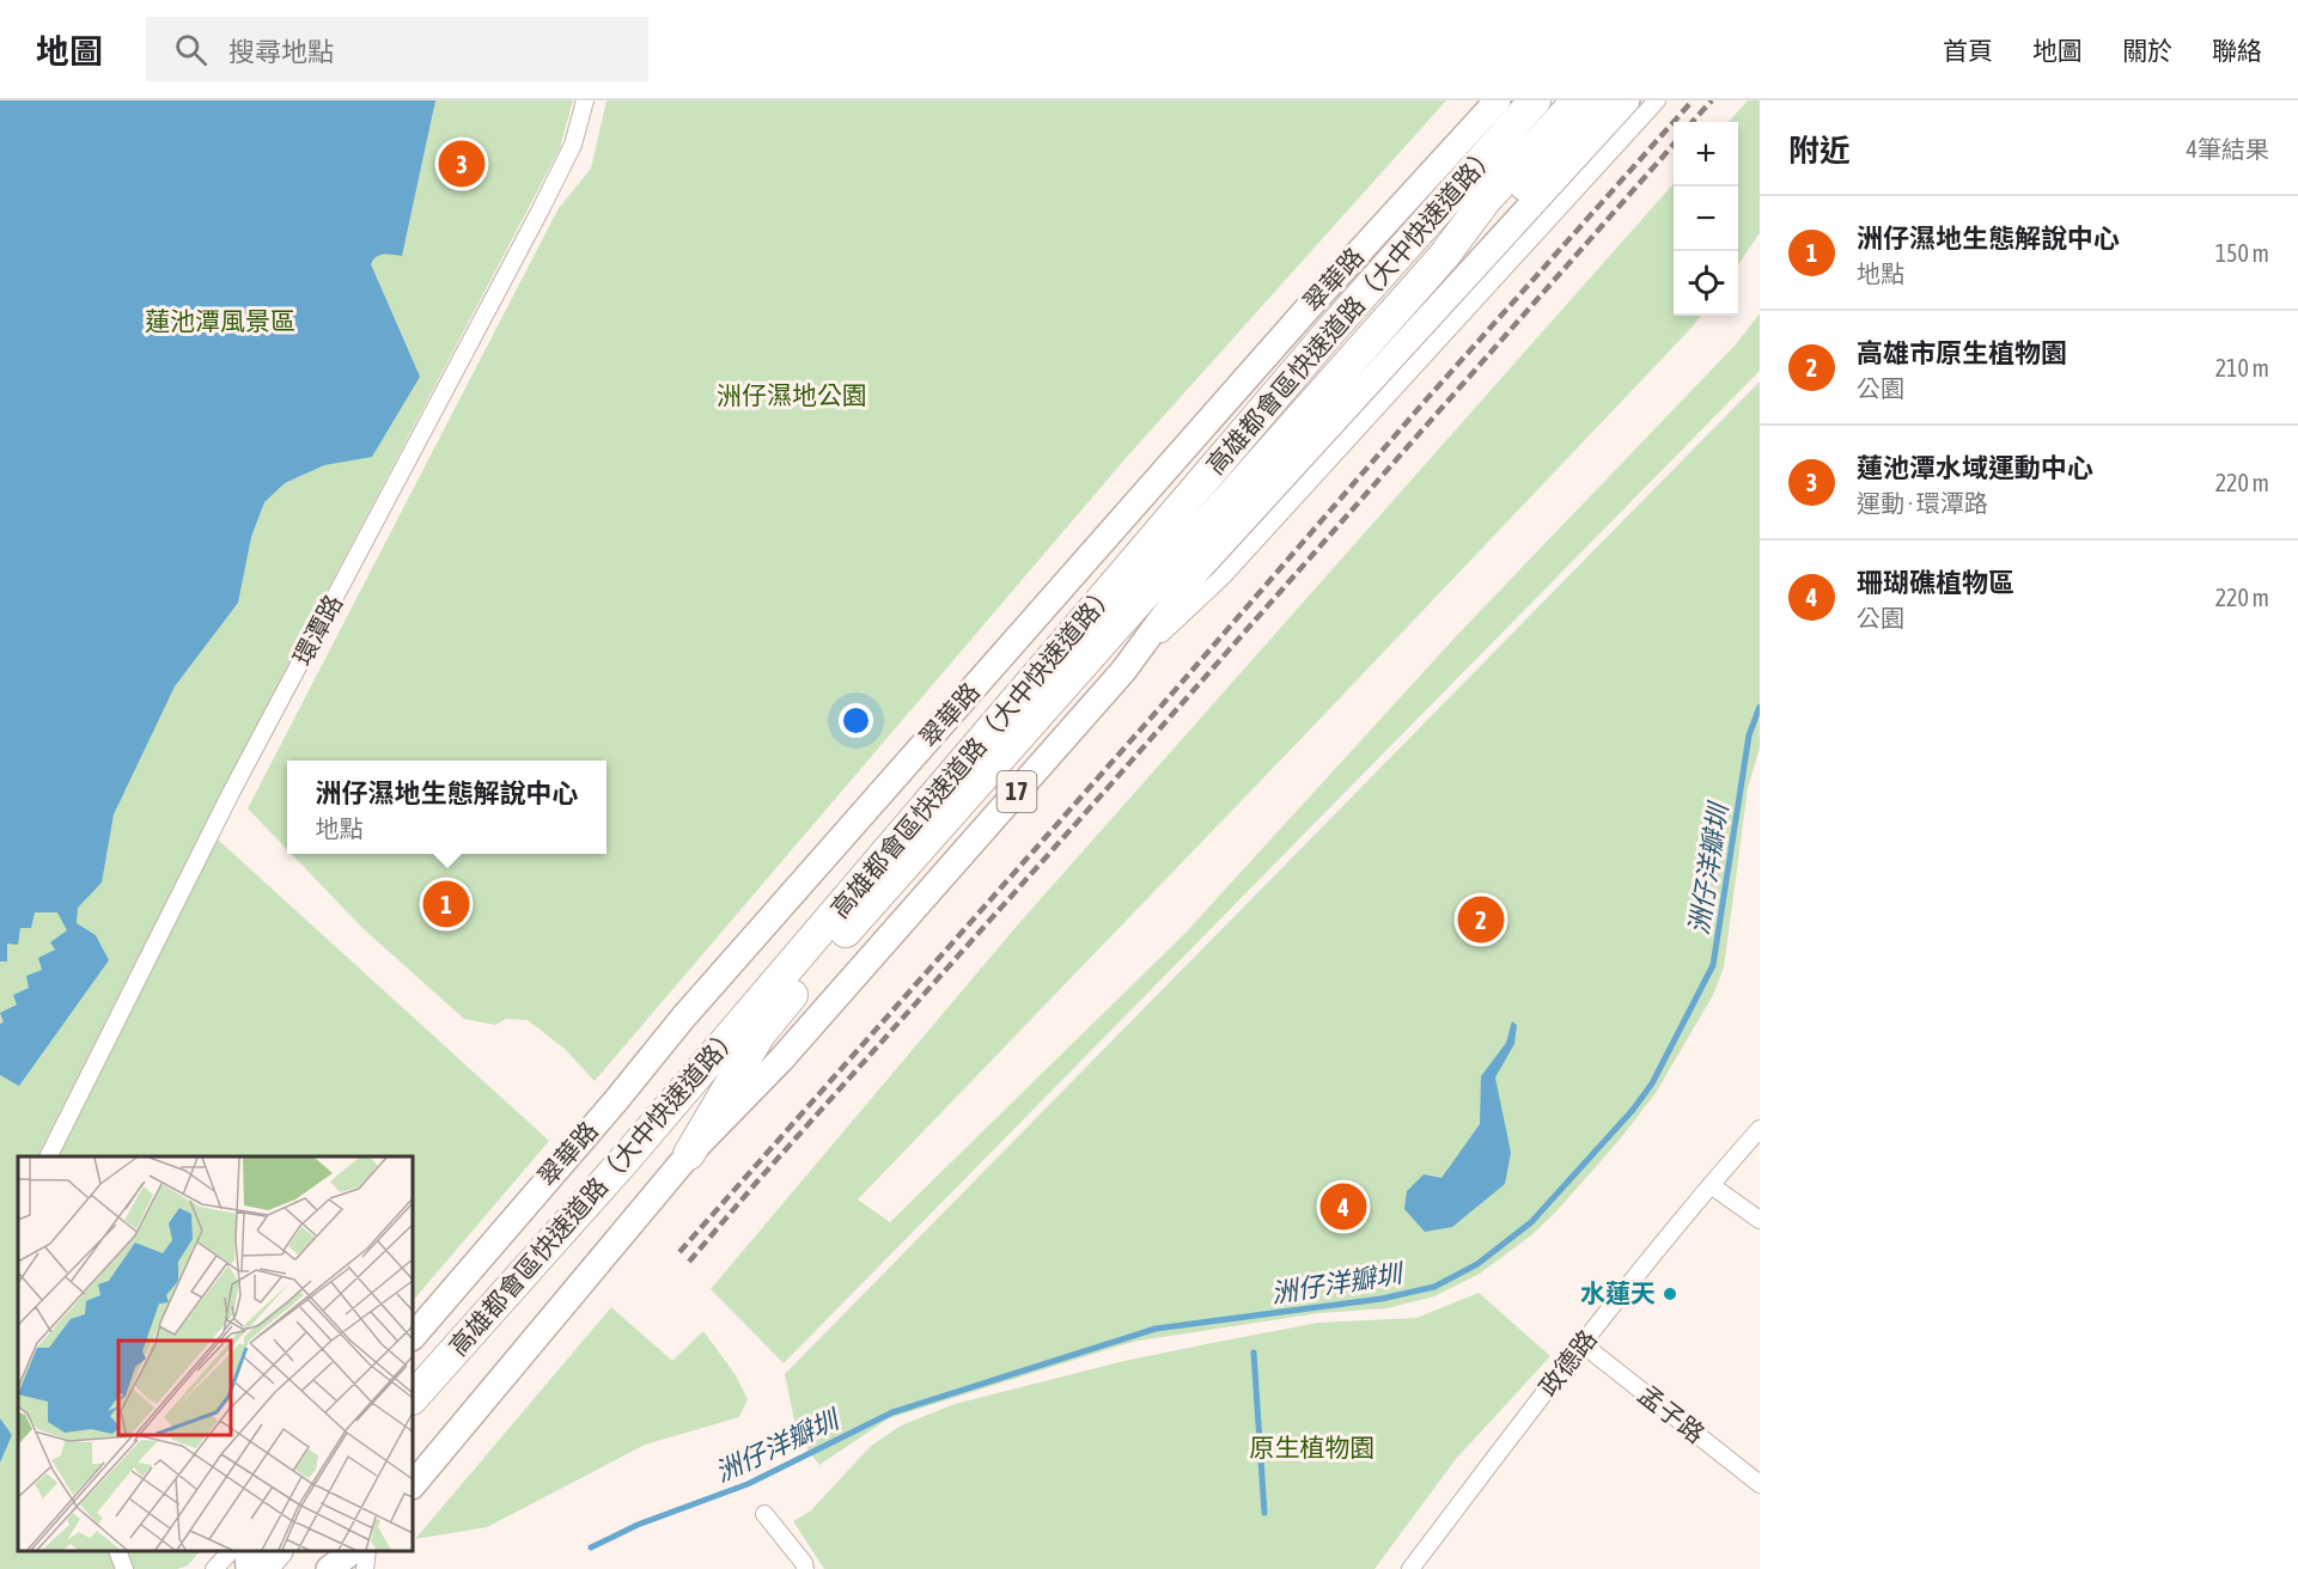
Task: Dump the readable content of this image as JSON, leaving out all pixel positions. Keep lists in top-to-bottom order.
{
  "streets": {
    "highway": ["高雄都會區快速道路（大中快速道路）"],
    "main road": ["翠華路", "17"],
    "street": ["環潭路", "政德路", "孟子路"]
  },
  "crossings": [
    ["高雄都會區快速道路（大中快速道路）", "17"],
    ["政德路", "孟子路"]
  ],
  "water": ["洲仔洋瓣圳"],
  "parks": ["蓮池潭風景區", "洲仔濕地公園", "原生植物園"],
  "places": ["水蓮天"],
  "page": {
    "header": "地圖",
    "search": "搜尋地點",
    "nav": [
      "首頁",
      "地圖",
      "關於",
      "聯絡"
    ],
    "heading": ["附近", "4筆結果"],
    "map_buttons": ["+", "−"],
    "pins": [
      "3",
      "1",
      "2",
      "4"
    ],
    "list": [
      {
        "mark": "1",
        "name": "洲仔濕地生態解說中心",
        "note": "地點",
        "value": "150 m"
      },
      {
        "mark": "2",
        "name": "高雄市原生植物園",
        "note": "公園",
        "value": "210 m"
      },
      {
        "mark": "3",
        "name": "蓮池潭水域運動中心",
        "note": "運動 · 環潭路",
        "value": "220 m"
      },
      {
        "mark": "4",
        "name": "珊瑚礁植物區",
        "note": "公園",
        "value": "220 m"
      }
    ],
    "popup": ["洲仔濕地生態解說中心", "地點"]
  }
}
